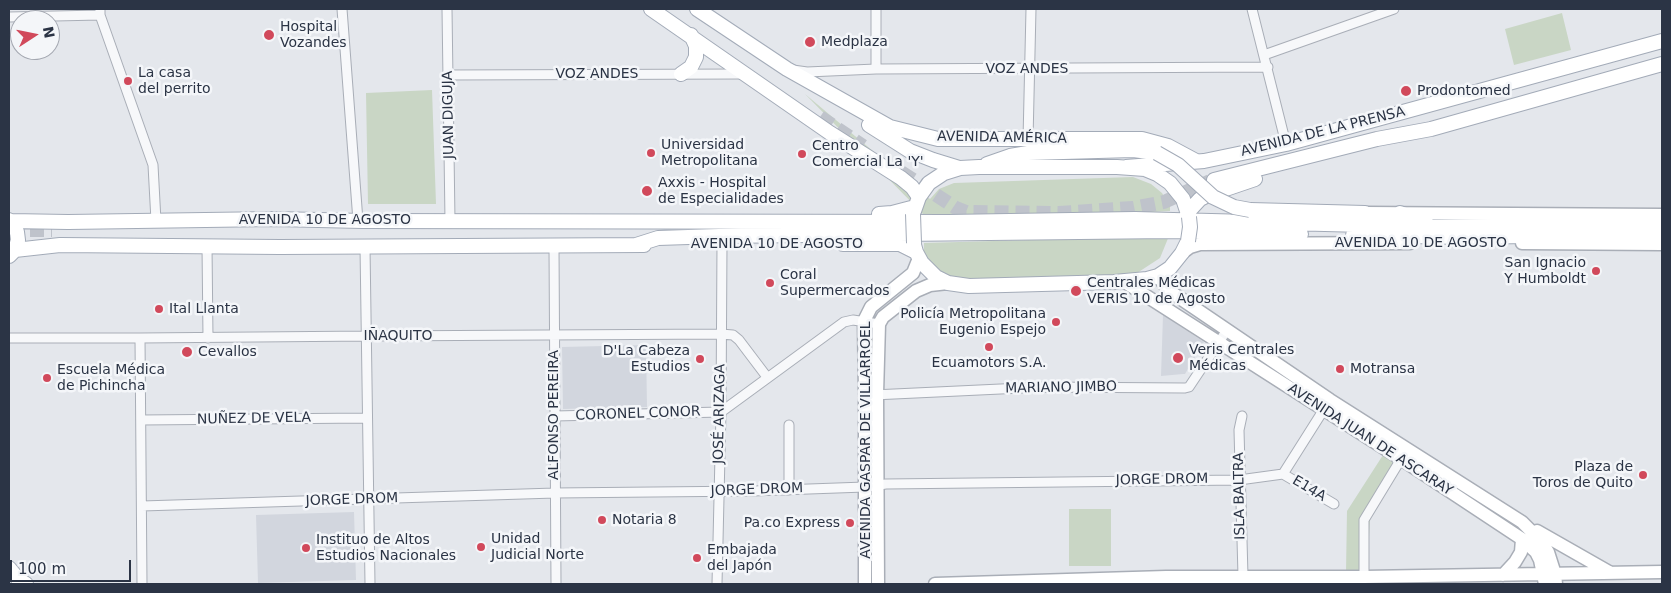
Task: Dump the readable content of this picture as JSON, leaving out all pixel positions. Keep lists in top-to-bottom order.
{
  "streets": {
    "main road": [
      "AVENIDA DE LA PRENSA",
      "AVENIDA AMÉRICA",
      "AVENIDA 10 DE AGOSTO",
      "AVENIDA GASPAR DE VILLARROEL",
      "AVENIDA JUAN DE ASCARAY"
    ],
    "street": [
      "VOZ ANDES",
      "JUAN DIGUJA",
      "IÑAQUITO",
      "MARIANO JIMBO",
      "CORONEL CONOR",
      "JOSÉ ARIZAGA",
      "ALFONSO PEREIRA",
      "NUÑEZ DE VELA",
      "JORGE DROM",
      "E14A",
      "ISLA BALTRA"
    ]
  },
  "crossings": [
    ["VOZ ANDES", "JUAN DIGUJA"],
    ["VOZ ANDES", "AVENIDA AMÉRICA"],
    ["JUAN DIGUJA", "AVENIDA 10 DE AGOSTO"],
    ["AVENIDA DE LA PRENSA", "AVENIDA AMÉRICA"],
    ["AVENIDA 10 DE AGOSTO", "JOSÉ ARIZAGA"],
    ["AVENIDA 10 DE AGOSTO", "ALFONSO PEREIRA"],
    ["AVENIDA 10 DE AGOSTO", "AVENIDA GASPAR DE VILLARROEL"],
    ["AVENIDA 10 DE AGOSTO", "AVENIDA JUAN DE ASCARAY"],
    ["IÑAQUITO", "JOSÉ ARIZAGA"],
    ["IÑAQUITO", "ALFONSO PEREIRA"],
    ["MARIANO JIMBO", "AVENIDA GASPAR DE VILLARROEL"],
    ["MARIANO JIMBO", "AVENIDA JUAN DE ASCARAY"],
    ["CORONEL CONOR", "JOSÉ ARIZAGA"],
    ["CORONEL CONOR", "ALFONSO PEREIRA"],
    ["JOSÉ ARIZAGA", "JORGE DROM"],
    ["ALFONSO PEREIRA", "JORGE DROM"],
    ["AVENIDA GASPAR DE VILLARROEL", "JORGE DROM"],
    ["JORGE DROM", "E14A"],
    ["JORGE DROM", "ISLA BALTRA"]
  ],
  "places": [
    "Hospital Vozandes",
    "Medplaza",
    "La casa del perrito",
    "Prodontomed",
    "Universidad Metropolitana",
    "Centro Comercial La 'Y'",
    "Axxis - Hospital de Especialidades",
    "San Ignacio Y Humboldt",
    "Coral Supermercados",
    "Centrales Médicas VERIS 10 de Agosto",
    "Ital Llanta",
    "Policía Metropolitana Eugenio Espejo",
    "Ecuamotors S.A.",
    "Cevallos",
    "Veris Centrales Médicas",
    "D'La Cabeza Estudios",
    "Motransa",
    "Escuela Médica de Pichincha",
    "Plaza de Toros de Quito",
    "Notaria 8",
    "Pa.co Express",
    "Unidad Judicial Norte",
    "Instituo de Altos Estudios Nacionales",
    "Embajada del Japón"
  ],
  "scale_bar": "100 m",
  "north": "right"
}
